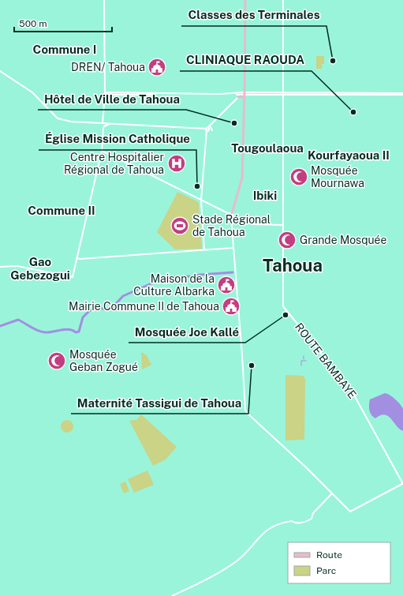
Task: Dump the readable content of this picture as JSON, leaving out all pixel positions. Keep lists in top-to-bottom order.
{
  "streets": {
    "street": ["ROUTE BAMBAYE"]
  },
  "districts": [
    "Commune I",
    "Tougoulaoua",
    "Kourfayaoua II",
    "Ibiki",
    "Commune II",
    "Gao Gebezogui",
    "Tahoua"
  ],
  "places": {
    "other": [
      "Classes des Terminales",
      "CLINIAQUE RAOUDA",
      "Hôtel de Ville de Tahoua",
      "Église Mission Catholique",
      "Mosquée Joe Kallé",
      "Maternité Tassigui de Tahoua"
    ],
    "public building": ["DREN/ Tahoua", "Maison de la Culture Albarka", "Mairie Commune II de Tahoua"],
    "hospital": ["Centre Hospitalier Régional de Tahoua"],
    "mosque": ["Mosquée Mournawa", "Grande Mosquée", "Mosquée Geban Zogué"],
    "sports": ["Stade Régional de Tahoua"]
  },
  "legend": ["Route", "Parc"],
  "scale_bar": "500 m"
}
